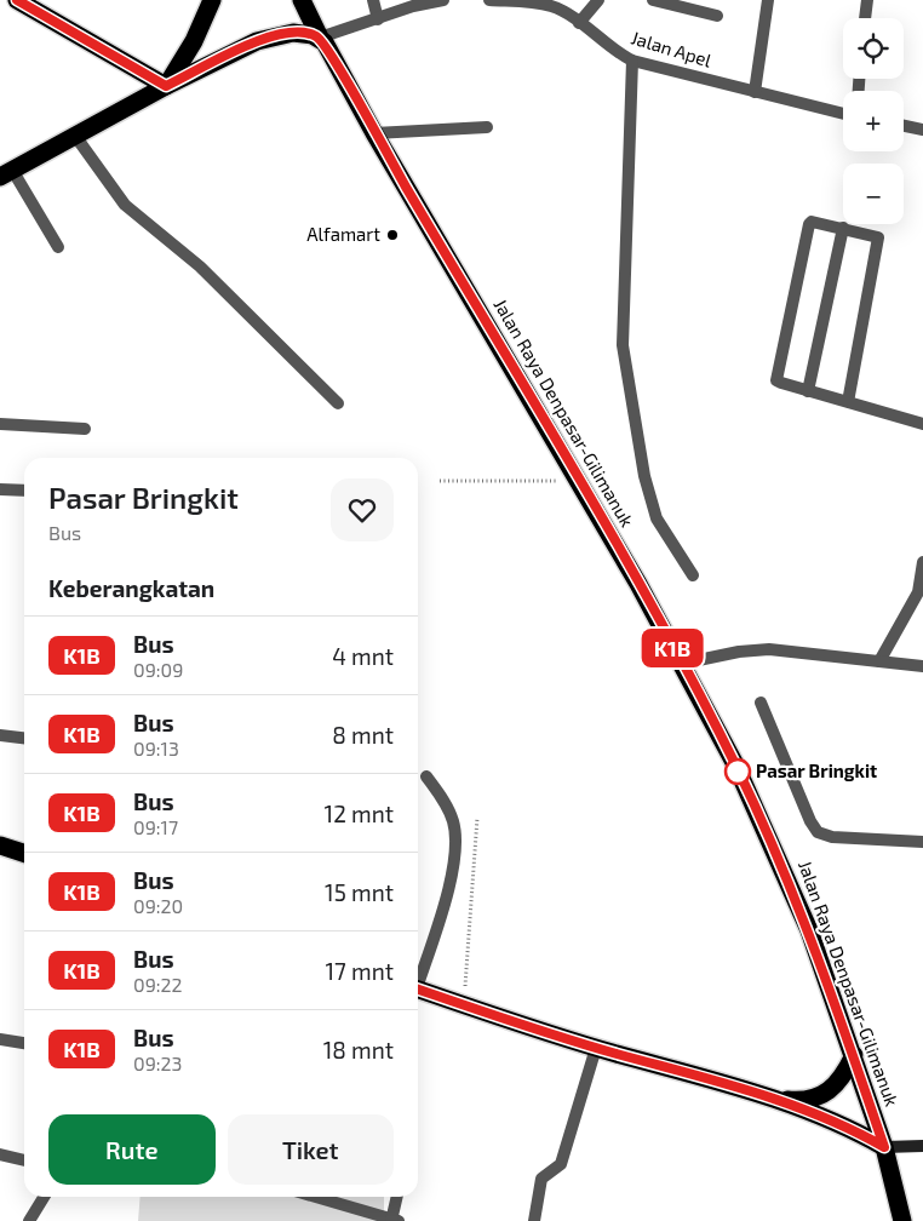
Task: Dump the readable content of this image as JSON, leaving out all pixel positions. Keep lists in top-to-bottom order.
{
  "streets": {
    "highway": ["Jalan Raya Denpasar-Gilimanuk"],
    "street": ["Jalan Apel"]
  },
  "places": ["Alfamart", "Pasar Bringkit"],
  "lines": ["bus line K1B"],
  "page": {
    "on_map": "K1B",
    "map_buttons": ["+", "−"],
    "heading": [
      ["Pasar Bringkit", "Bus"],
      "Keberangkatan"
    ],
    "list": [
      {
        "mark": "K1B",
        "name": "Bus",
        "note": "09:09",
        "value": "4 mnt"
      },
      {
        "mark": "K1B",
        "name": "Bus",
        "note": "09:13",
        "value": "8 mnt"
      },
      {
        "mark": "K1B",
        "name": "Bus",
        "note": "09:17",
        "value": "12 mnt"
      },
      {
        "mark": "K1B",
        "name": "Bus",
        "note": "09:20",
        "value": "15 mnt"
      },
      {
        "mark": "K1B",
        "name": "Bus",
        "note": "09:22",
        "value": "17 mnt"
      },
      {
        "mark": "K1B",
        "name": "Bus",
        "note": "09:23",
        "value": "18 mnt"
      }
    ],
    "buttons": ["Rute", "Tiket"]
  }
}
